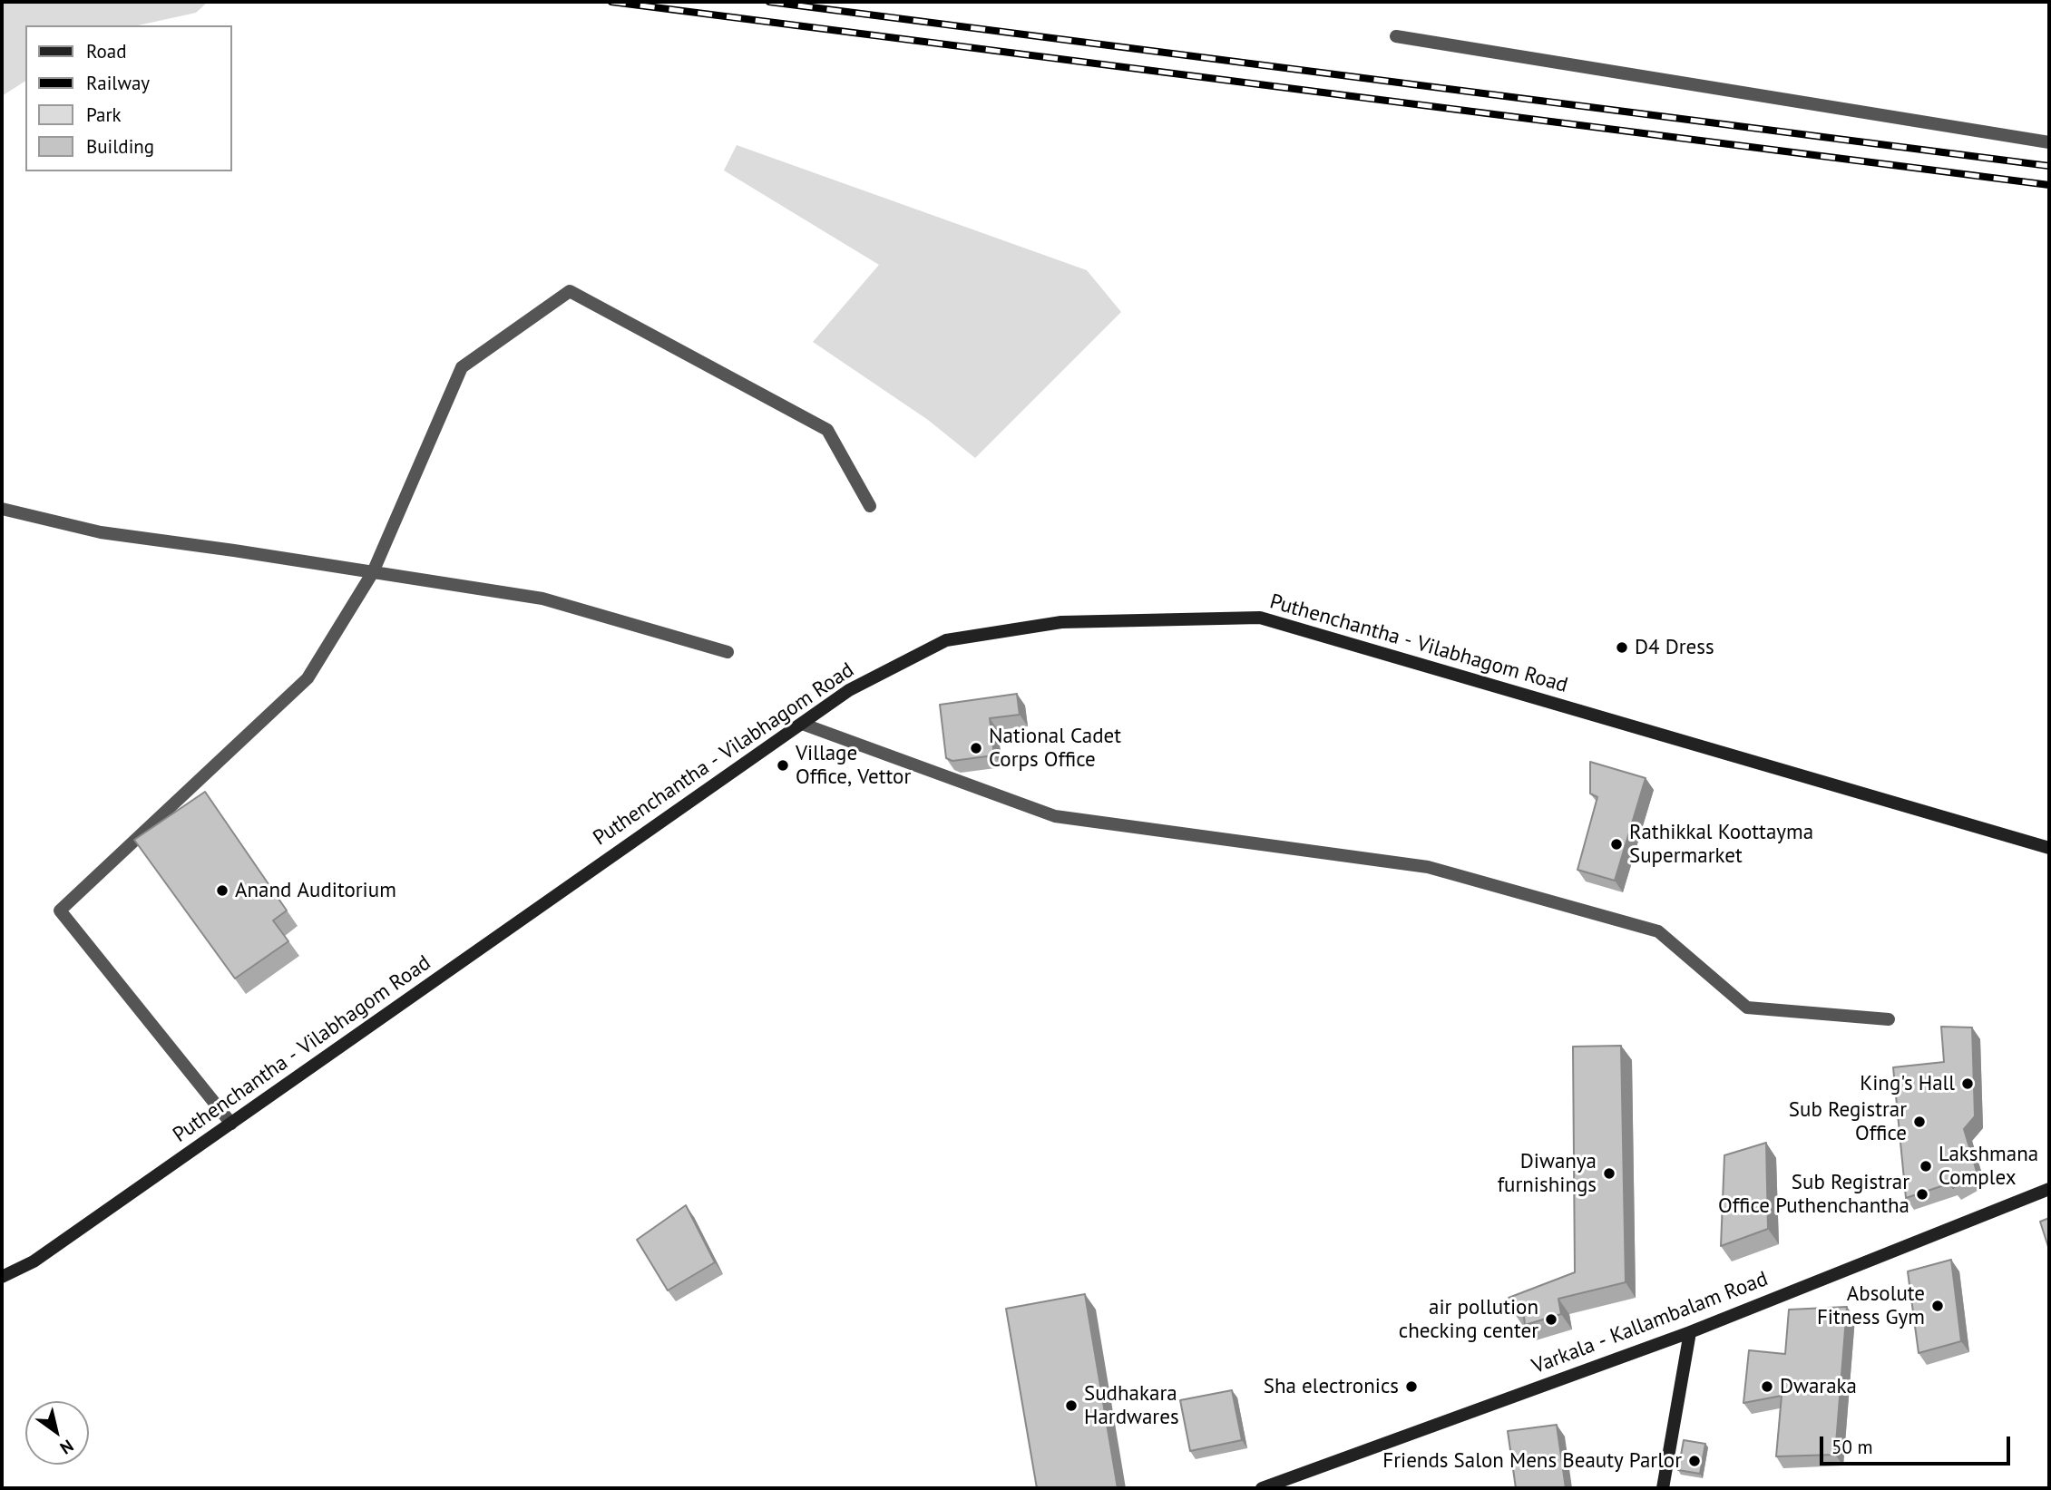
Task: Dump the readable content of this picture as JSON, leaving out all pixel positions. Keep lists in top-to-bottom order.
{
  "streets": {
    "main road": ["Puthenchantha - Vilabhagom Road", "Varkala - Kallambalam Road"]
  },
  "places": [
    "D4 Dress",
    "National Cadet Corps Office",
    "Village Office, Vettor",
    "Rathikkal Koottayma Supermarket",
    "Anand Auditorium",
    "King's Hall",
    "Sub Registrar Office",
    "Lakshmana Complex",
    "Diwanya furnishings",
    "Sub Registrar Office Puthenchantha",
    "Absolute Fitness Gym",
    "air pollution checking center",
    "Sha electronics",
    "Dwaraka",
    "Sudhakara Hardwares",
    "Friends Salon Mens Beauty Parlor"
  ],
  "legend": [
    "Road",
    "Railway",
    "Park",
    "Building"
  ],
  "scale_bar": "50 m",
  "north": "bottom right"
}
